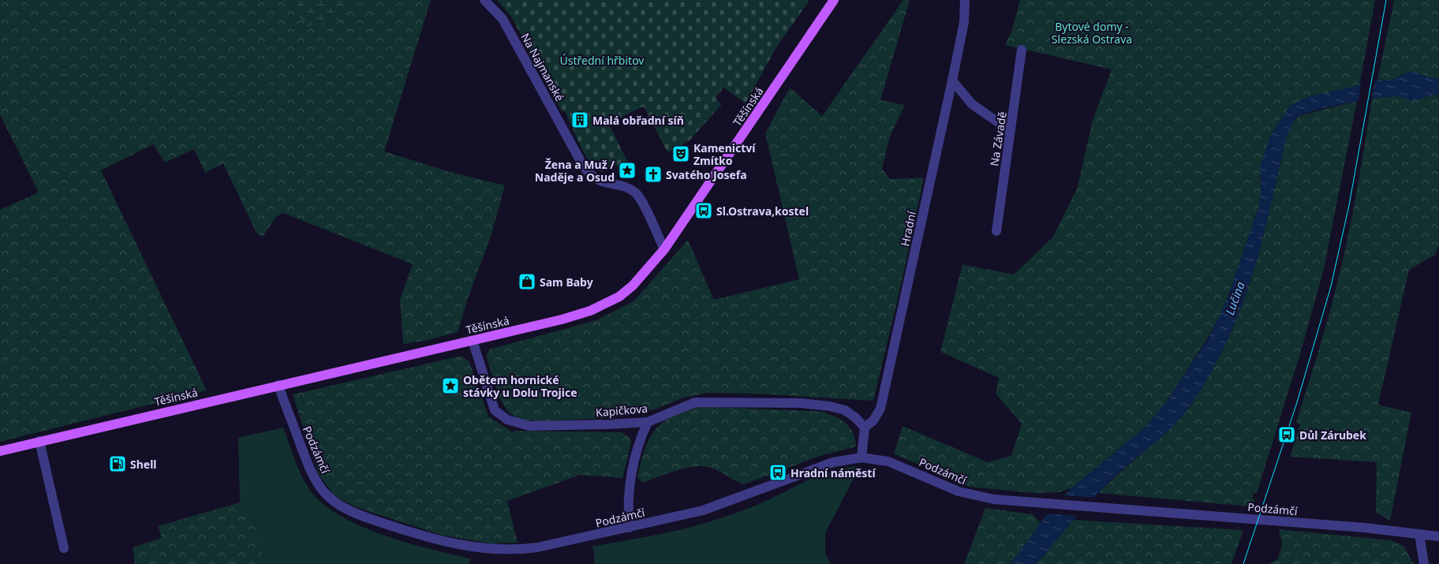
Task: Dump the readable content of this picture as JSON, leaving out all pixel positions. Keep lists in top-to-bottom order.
{
  "streets": {
    "main road": ["Těšínská"],
    "street": [
      "Na Najmanské",
      "Na Závadě",
      "Hradní",
      "Kapičkova",
      "Podzámčí"
    ]
  },
  "crossings": [
    ["Na Najmanské", "Těšínská"],
    ["Těšínská", "Kapičkova"],
    ["Těšínská", "Podzámčí"],
    ["Hradní", "Kapičkova"]
  ],
  "water": ["Lučina"],
  "parks": ["Bytové domy - Slezská Ostrava", "Ústřední hřbitov"],
  "places": {
    "building": ["Malá obřadní síň"],
    "theatre": ["Kamenictví Zmítko"],
    "place": ["Žena a Muž / Naděje a Osud", "Obětem hornické stávky u Dolu Trojice"],
    "church": ["Svatého Josefa"],
    "bus stop": ["Sl.Ostrava,kostel", "Důl Zárubek", "Hradní náměstí"],
    "shop": ["Sam Baby"],
    "fuel station": ["Shell"]
  }
}
